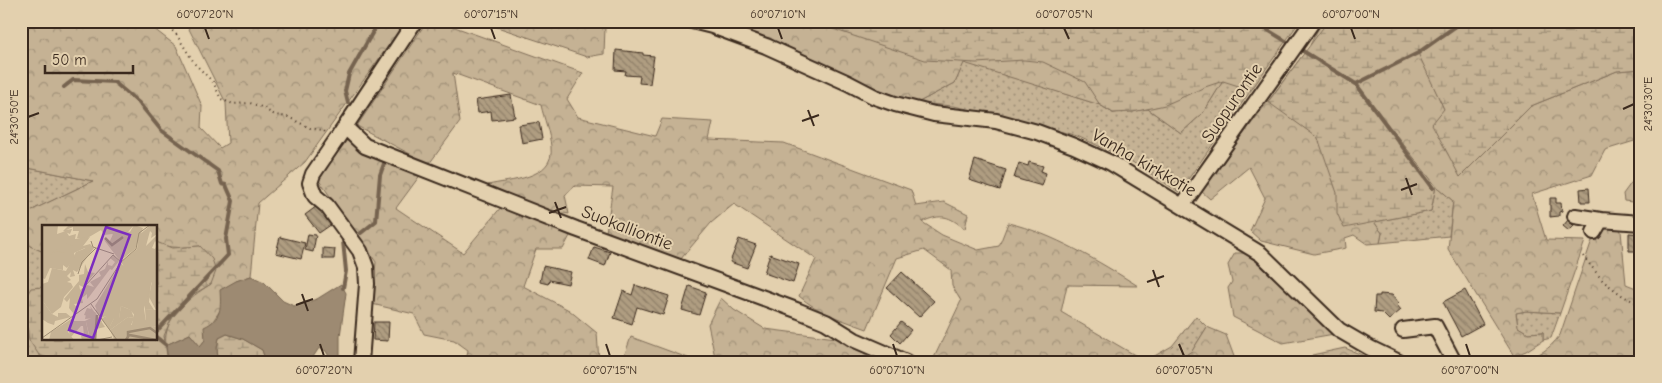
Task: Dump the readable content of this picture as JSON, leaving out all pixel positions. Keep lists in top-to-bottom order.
{
  "streets": {
    "street": ["Suopurontie", "Vanha kirkkotie", "Suokalliontie"]
  },
  "crossings": [
    ["Suopurontie", "Vanha kirkkotie"]
  ],
  "scale_bar": "50 m",
  "coordinates": [
    "60°07'20\"N",
    "60°07'15\"N",
    "60°07'10\"N",
    "60°07'05\"N",
    "60°07'00\"N",
    "24°30'30\"E",
    "24°30'50\"E"
  ]
}
